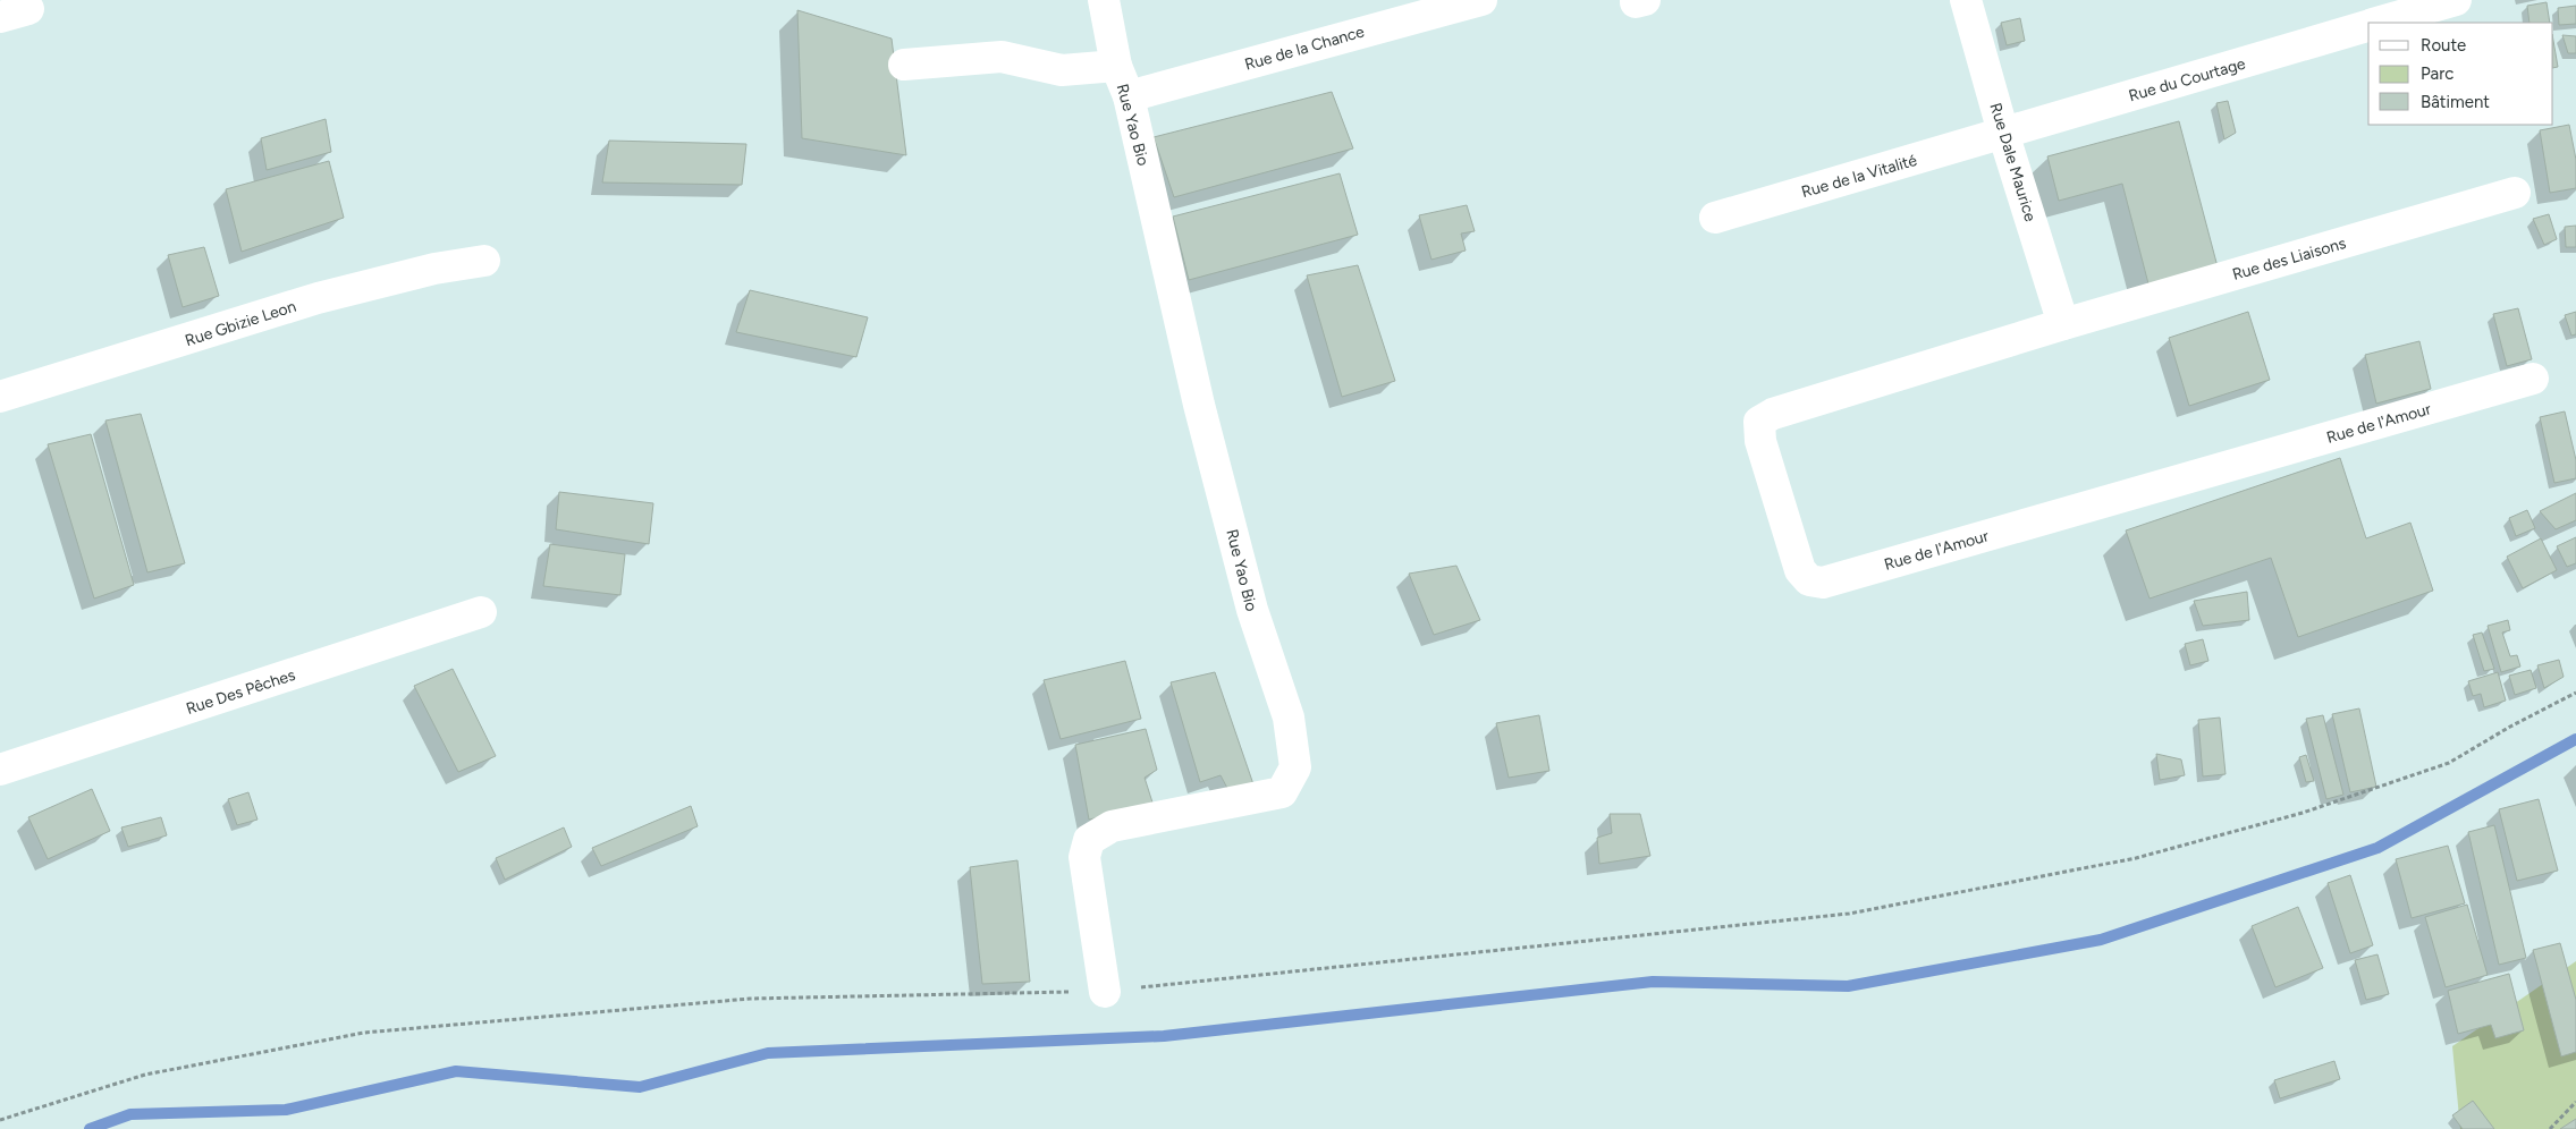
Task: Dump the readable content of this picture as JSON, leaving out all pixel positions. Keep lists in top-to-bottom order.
{
  "streets": {
    "street": [
      "Rue de la Chance",
      "Rue du Courtage",
      "Rue Yao Bio",
      "Rue Dale Maurice",
      "Rue de la Vitalité",
      "Rue des Liaisons",
      "Rue Gbizie Leon",
      "Rue de l'Amour",
      "Rue Des Pêches"
    ]
  },
  "crossings": [
    ["Rue de la Chance", "Rue Yao Bio"],
    ["Rue du Courtage", "Rue Dale Maurice"],
    ["Rue du Courtage", "Rue de la Vitalité"],
    ["Rue Dale Maurice", "Rue de la Vitalité"],
    ["Rue Dale Maurice", "Rue des Liaisons"],
    ["Rue Dale Maurice", "Rue de l'Amour"],
    ["Rue des Liaisons", "Rue de l'Amour"]
  ],
  "legend": ["Route", "Parc", "Bâtiment"]
}
